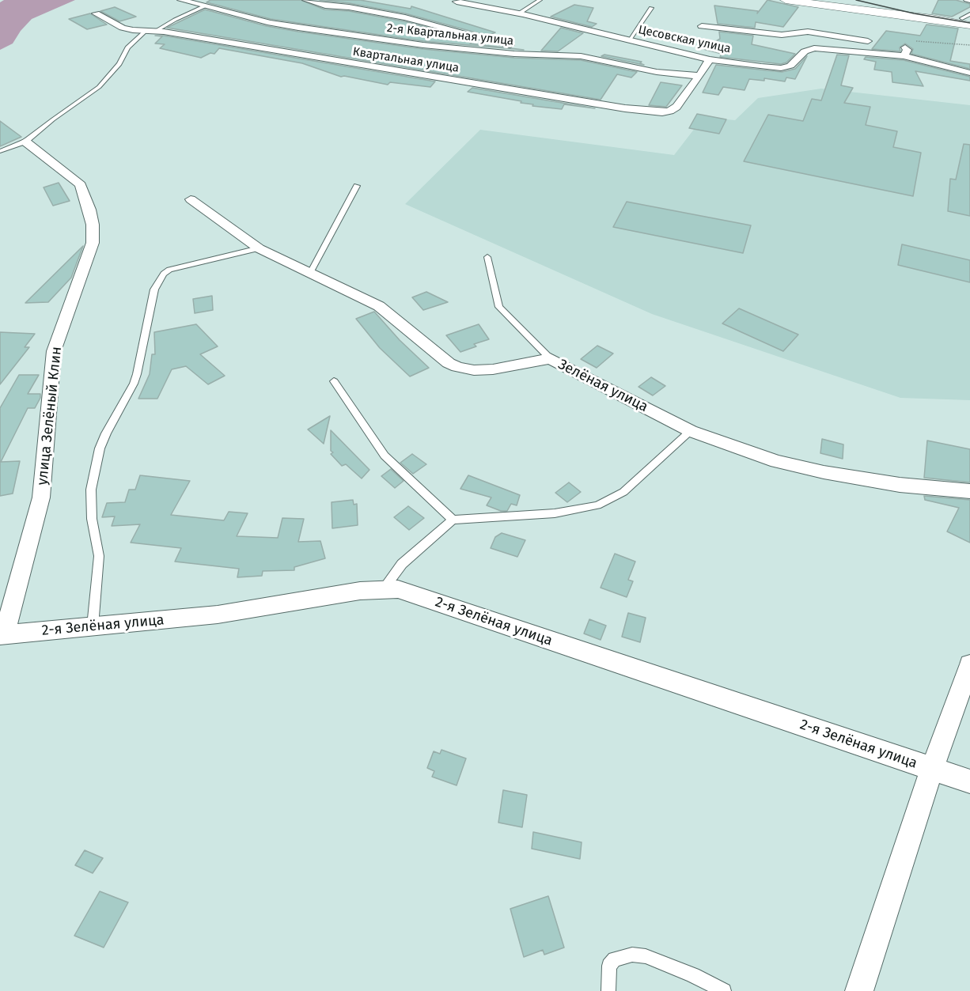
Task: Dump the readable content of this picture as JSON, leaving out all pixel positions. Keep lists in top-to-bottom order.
{
  "streets": {
    "street": [
      "2-я Квартальная улица",
      "Цесовская улица",
      "Квартальная улица",
      "Зелёная улица",
      "улица Зелёный Клин",
      "2-я Зелёная улица"
    ]
  },
  "crossings": [
    ["2-я Квартальная улица", "Квартальная улица"],
    ["улица Зелёный Клин", "2-я Зелёная улица"]
  ]
}
